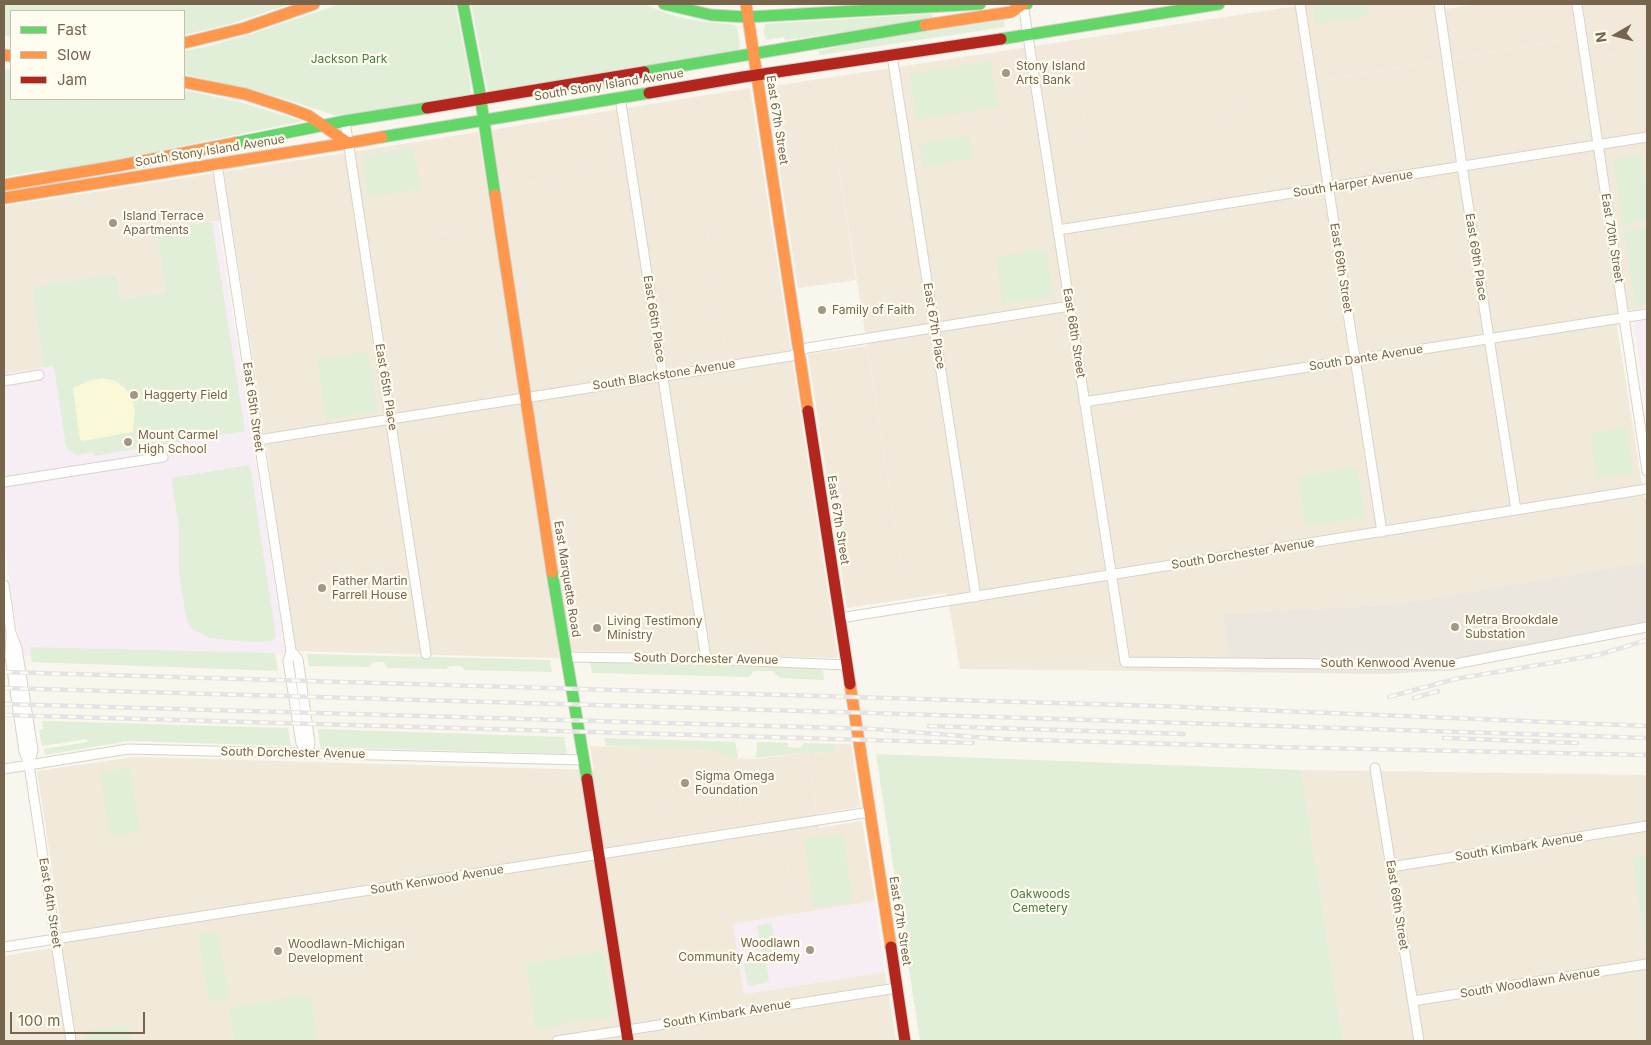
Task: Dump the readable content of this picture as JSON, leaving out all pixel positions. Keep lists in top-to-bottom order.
{
  "streets": {
    "main road": ["South Stony Island Avenue", "East 67th Street", "East Marquette Road"],
    "street": [
      "South Harper Avenue",
      "East 70th Street",
      "East 69th Place",
      "East 69th Street",
      "East 66th Place",
      "East 67th Place",
      "East 68th Street",
      "South Dante Avenue",
      "South Blackstone Avenue",
      "East 65th Place",
      "East 65th Street",
      "South Dorchester Avenue",
      "South Kenwood Avenue",
      "South Kimbark Avenue",
      "East 64th Street",
      "South Woodlawn Avenue"
    ]
  },
  "crossings": [
    ["South Stony Island Avenue", "East 67th Street"],
    ["South Stony Island Avenue", "East 66th Place"],
    ["South Stony Island Avenue", "East 67th Place"],
    ["South Stony Island Avenue", "East 68th Street"],
    ["South Stony Island Avenue", "East 65th Place"],
    ["South Stony Island Avenue", "East 65th Street"],
    ["South Stony Island Avenue", "East Marquette Road"],
    ["East 67th Street", "South Blackstone Avenue"],
    ["East 67th Street", "South Dorchester Avenue"],
    ["East 67th Street", "South Kenwood Avenue"],
    ["East 67th Street", "South Kimbark Avenue"],
    ["South Harper Avenue", "East 70th Street"],
    ["South Harper Avenue", "East 69th Place"],
    ["South Harper Avenue", "East 69th Street"],
    ["South Harper Avenue", "East 68th Street"],
    ["East 70th Street", "South Dante Avenue"],
    ["East 69th Place", "South Dante Avenue"],
    ["East 69th Place", "South Dorchester Avenue"],
    ["East 69th Street", "South Dante Avenue"],
    ["East 69th Street", "South Dorchester Avenue"],
    ["East 69th Street", "South Kimbark Avenue"],
    ["East 69th Street", "South Woodlawn Avenue"],
    ["East 66th Place", "South Blackstone Avenue"],
    ["East 66th Place", "South Dorchester Avenue"],
    ["East 67th Place", "South Blackstone Avenue"],
    ["East 67th Place", "South Dorchester Avenue"],
    ["East 68th Street", "South Dante Avenue"],
    ["East 68th Street", "South Blackstone Avenue"],
    ["East 68th Street", "South Dorchester Avenue"],
    ["East 68th Street", "South Kenwood Avenue"],
    ["South Blackstone Avenue", "East 65th Place"],
    ["South Blackstone Avenue", "East 65th Street"],
    ["South Blackstone Avenue", "East Marquette Road"],
    ["East 65th Street", "South Dorchester Avenue"],
    ["South Dorchester Avenue", "East Marquette Road"],
    ["South Dorchester Avenue", "East 64th Street"],
    ["East Marquette Road", "South Kenwood Avenue"],
    ["East Marquette Road", "South Kimbark Avenue"],
    ["South Kenwood Avenue", "East 64th Street"]
  ],
  "parks": ["Jackson Park", "Oakwoods Cemetery"],
  "places": [
    "Stony Island Arts Bank",
    "Island Terrace Apartments",
    "Family of Faith",
    "Haggerty Field",
    "Mount Carmel High School",
    "Father Martin Farrell House",
    "Metra Brookdale Substation",
    "Living Testimony Ministry",
    "Sigma Omega Foundation",
    "Woodlawn Community Academy",
    "Woodlawn-Michigan Development"
  ],
  "legend": ["Fast", "Slow", "Jam"],
  "scale_bar": "100 m",
  "north": "left"
}
